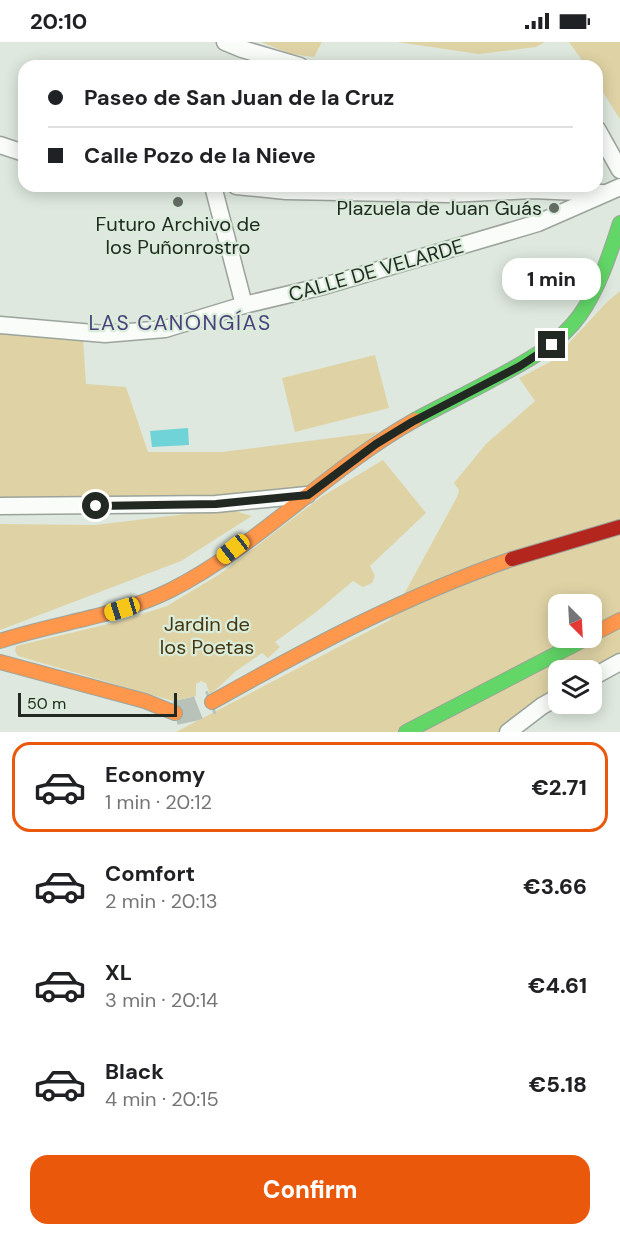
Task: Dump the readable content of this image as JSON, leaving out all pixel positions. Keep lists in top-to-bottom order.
{
  "streets": {
    "street": ["CALLE DE VELARDE"]
  },
  "districts": ["LAS CANONGÍAS"],
  "parks": ["Jardin de los Poetas"],
  "places": ["Futuro Archivo de los Puñonrostro", "Plazuela de Juan Guás"],
  "scale_bar": "50 m",
  "north": "bottom right",
  "page": {
    "status": "20:10",
    "banner": ["Paseo de San Juan de la Cruz", "Calle Pozo de la Nieve"],
    "bubble": "1 min",
    "scale": "50 m",
    "list": [
      {
        "name": "Economy",
        "note": "1 min · 20:12",
        "value": "€2.71"
      },
      {
        "name": "Comfort",
        "note": "2 min · 20:13",
        "value": "€3.66"
      },
      {
        "name": "XL",
        "note": "3 min · 20:14",
        "value": "€4.61"
      },
      {
        "name": "Black",
        "note": "4 min · 20:15",
        "value": "€5.18"
      }
    ],
    "buttons": "Confirm"
  }
}
